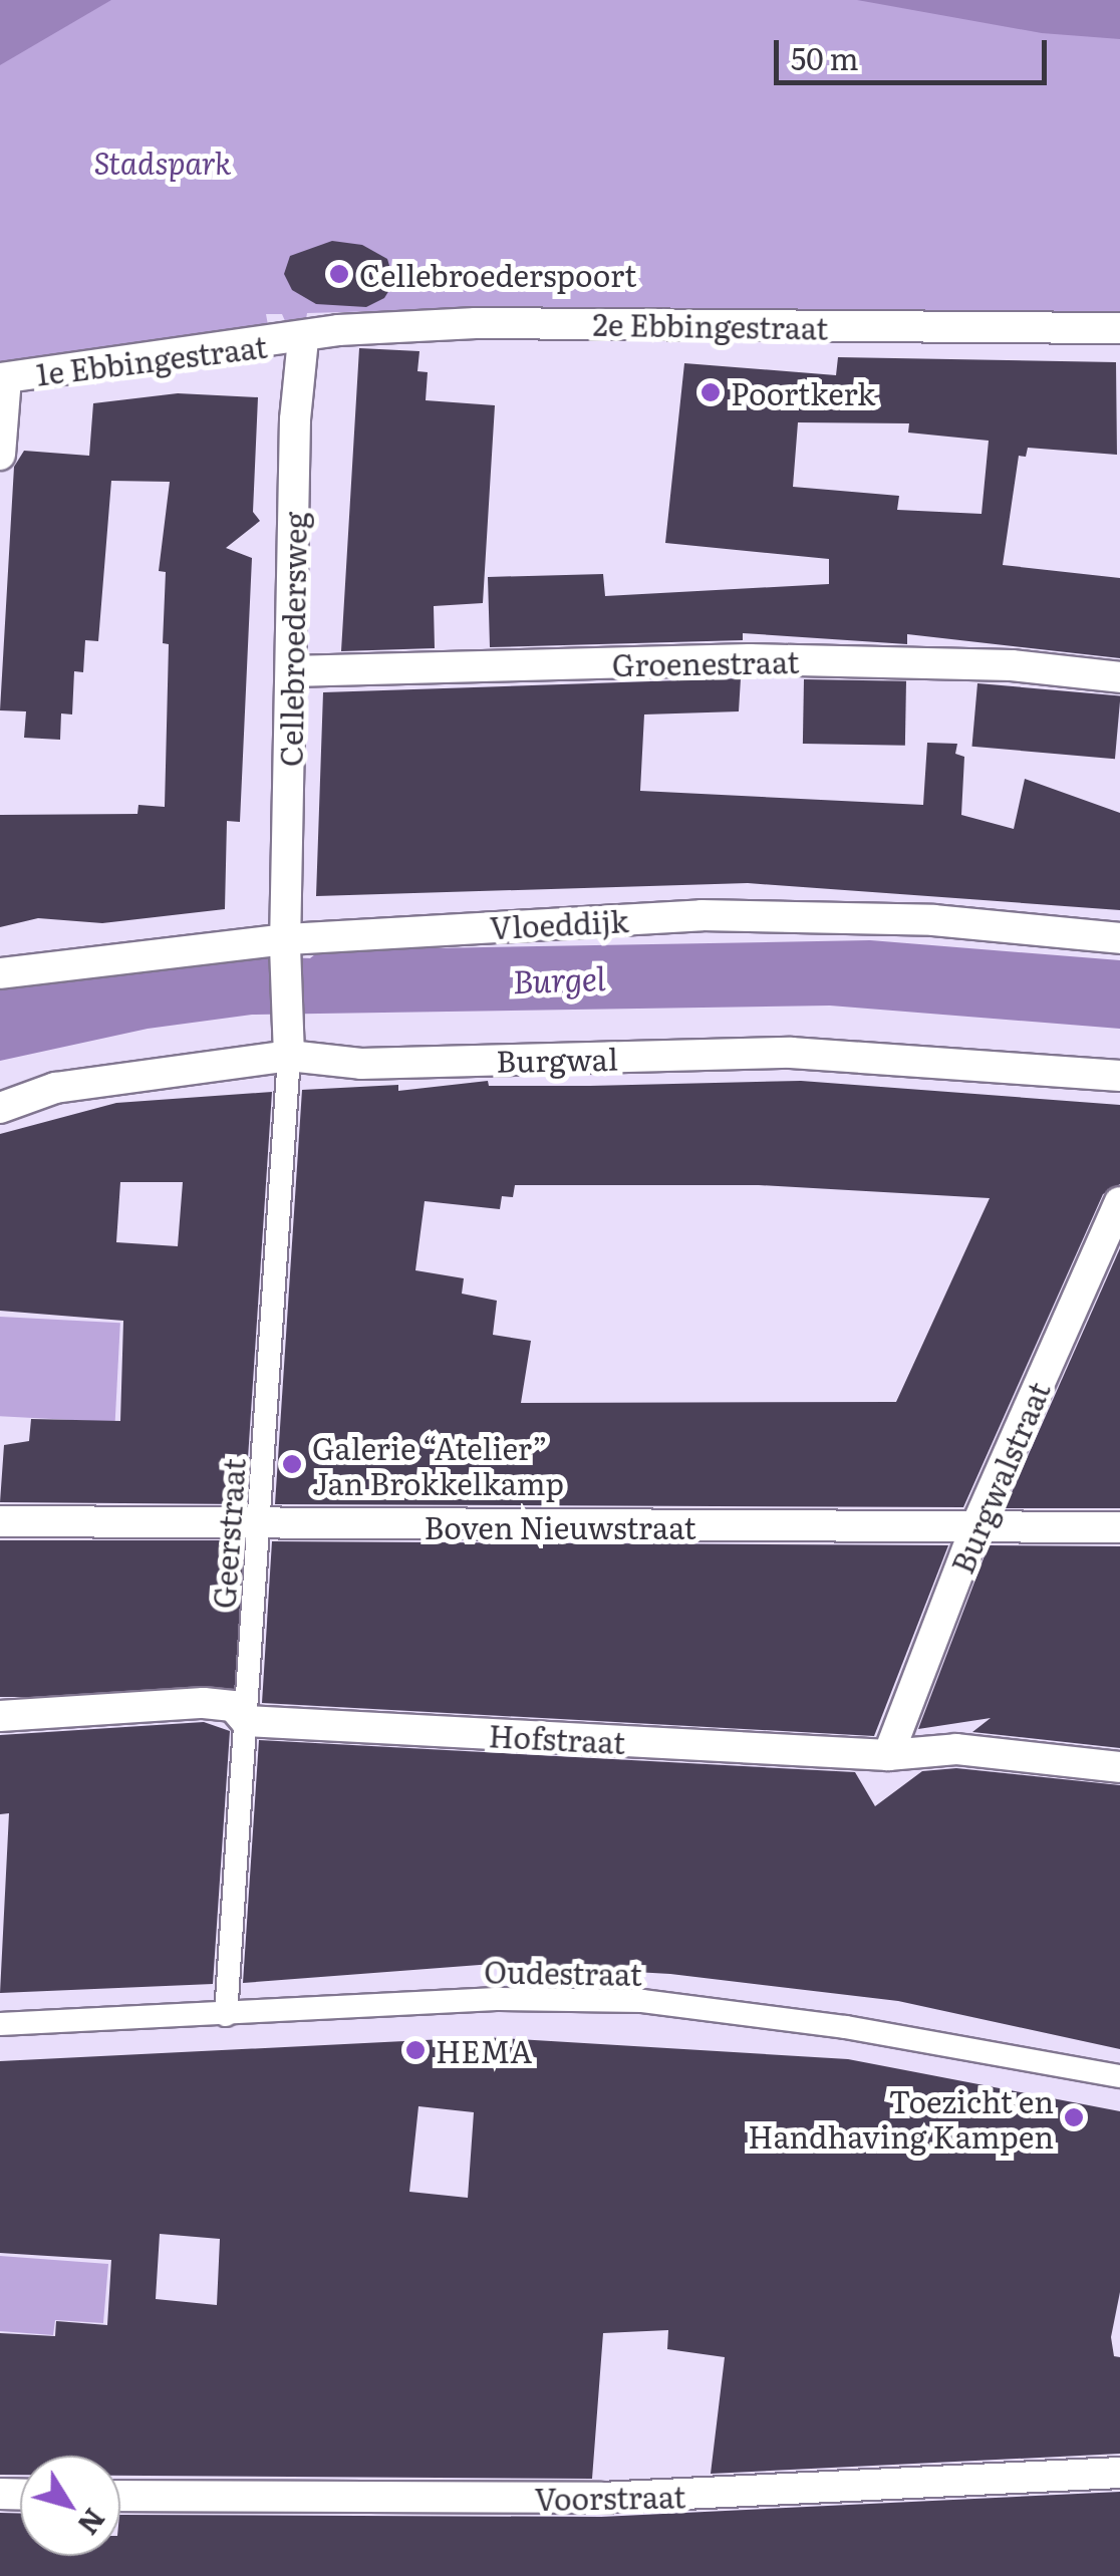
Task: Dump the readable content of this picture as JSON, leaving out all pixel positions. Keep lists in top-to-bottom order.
{
  "streets": {
    "street": [
      "2e Ebbingestraat",
      "1e Ebbingestraat",
      "Cellebroedersweg",
      "Groenestraat",
      "Vloeddijk",
      "Burgwal",
      "Burgwalstraat",
      "Boven Nieuwstraat",
      "Geerstraat",
      "Hofstraat",
      "Oudestraat",
      "Voorstraat"
    ]
  },
  "crossings": [
    ["2e Ebbingestraat", "1e Ebbingestraat"],
    ["2e Ebbingestraat", "Cellebroedersweg"],
    ["1e Ebbingestraat", "Cellebroedersweg"],
    ["Cellebroedersweg", "Groenestraat"],
    ["Cellebroedersweg", "Vloeddijk"],
    ["Cellebroedersweg", "Burgwal"],
    ["Cellebroedersweg", "Geerstraat"],
    ["Burgwal", "Geerstraat"],
    ["Burgwalstraat", "Boven Nieuwstraat"],
    ["Burgwalstraat", "Hofstraat"],
    ["Boven Nieuwstraat", "Geerstraat"],
    ["Geerstraat", "Hofstraat"],
    ["Geerstraat", "Oudestraat"]
  ],
  "water": ["Burgel"],
  "parks": ["Stadspark"],
  "places": [
    "Cellebroederspoort",
    "Poortkerk",
    "Galerie “Atelier” Jan Brokkelkamp",
    "HEMA",
    "Toezicht en Handhaving Kampen"
  ],
  "scale_bar": "50 m",
  "north": "bottom right"
}
